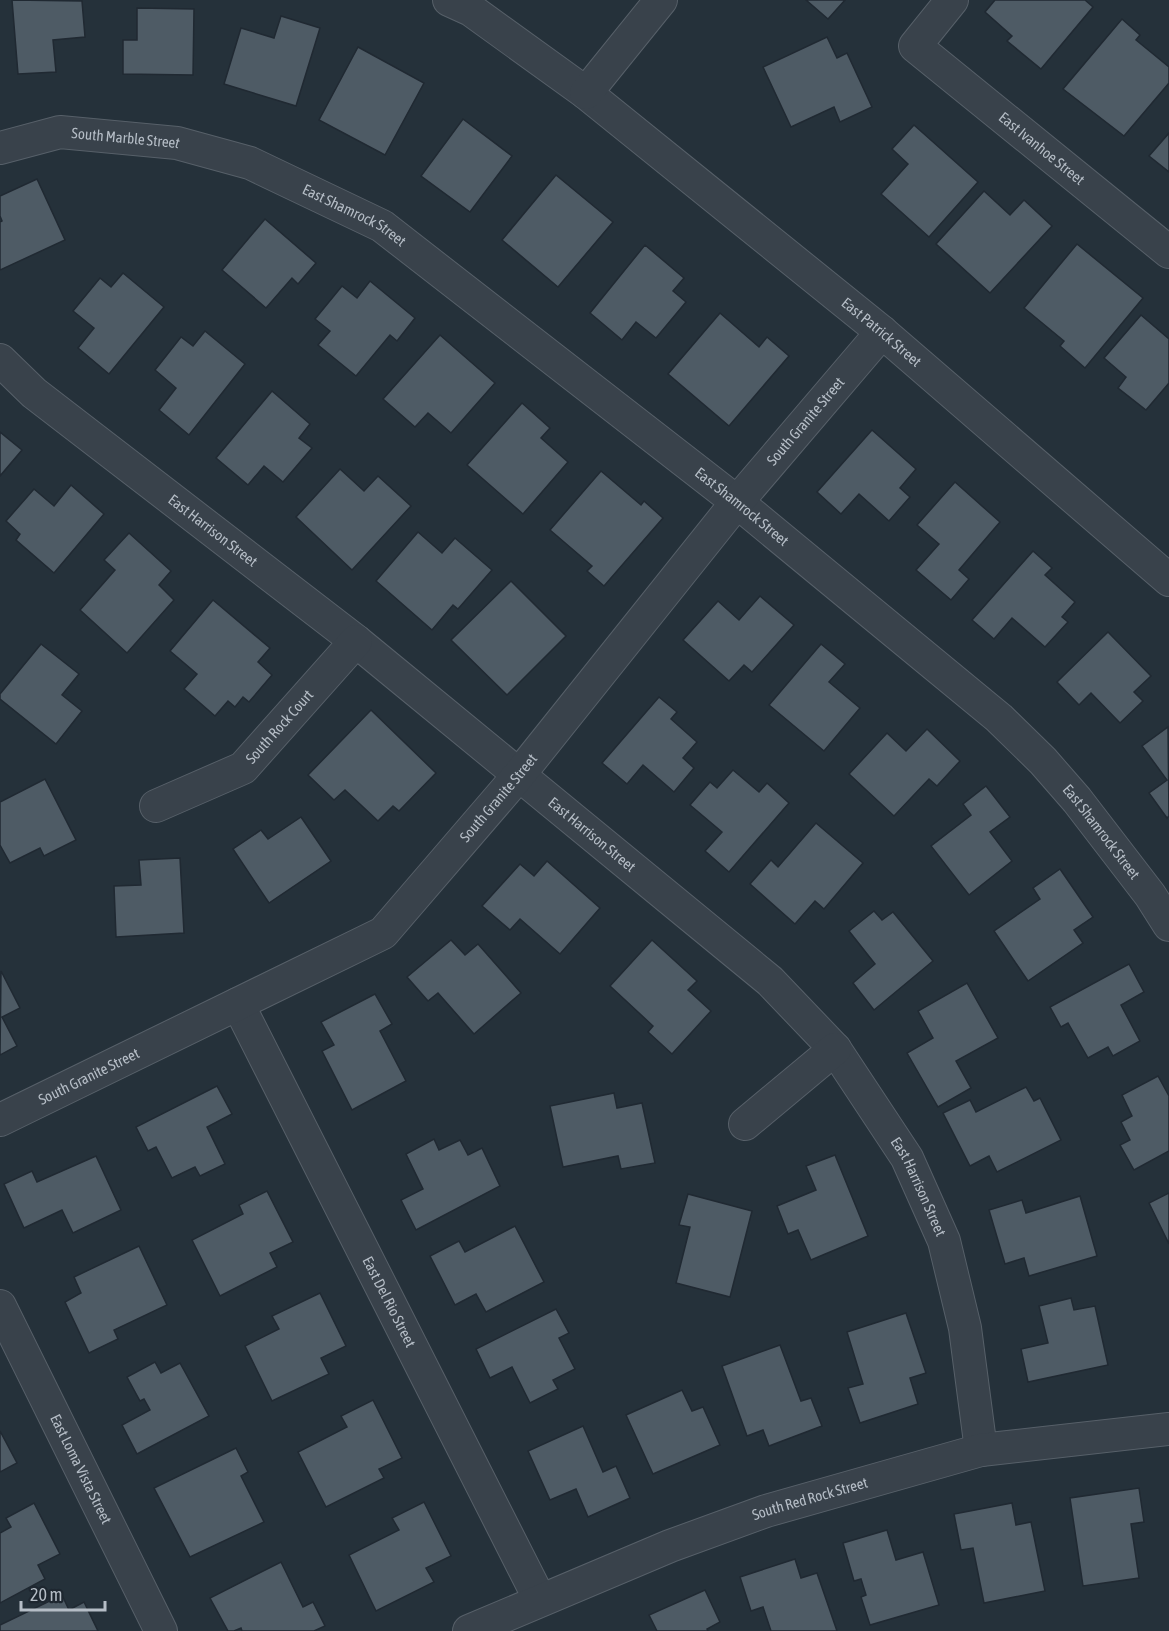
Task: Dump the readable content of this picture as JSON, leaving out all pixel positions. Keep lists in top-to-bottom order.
{
  "streets": {
    "street": [
      "South Marble Street",
      "East Ivanhoe Street",
      "East Shamrock Street",
      "East Patrick Street",
      "South Granite Street",
      "East Harrison Street",
      "South Rock Court",
      "East Del Rio Street",
      "East Loma Vista Street",
      "South Red Rock Street"
    ]
  },
  "crossings": [
    ["South Marble Street", "East Shamrock Street"],
    ["East Shamrock Street", "South Granite Street"],
    ["East Patrick Street", "South Granite Street"],
    ["South Granite Street", "East Harrison Street"],
    ["South Granite Street", "East Del Rio Street"],
    ["East Harrison Street", "South Rock Court"],
    ["East Harrison Street", "South Red Rock Street"],
    ["East Del Rio Street", "South Red Rock Street"]
  ],
  "scale_bar": "20 m"
}
